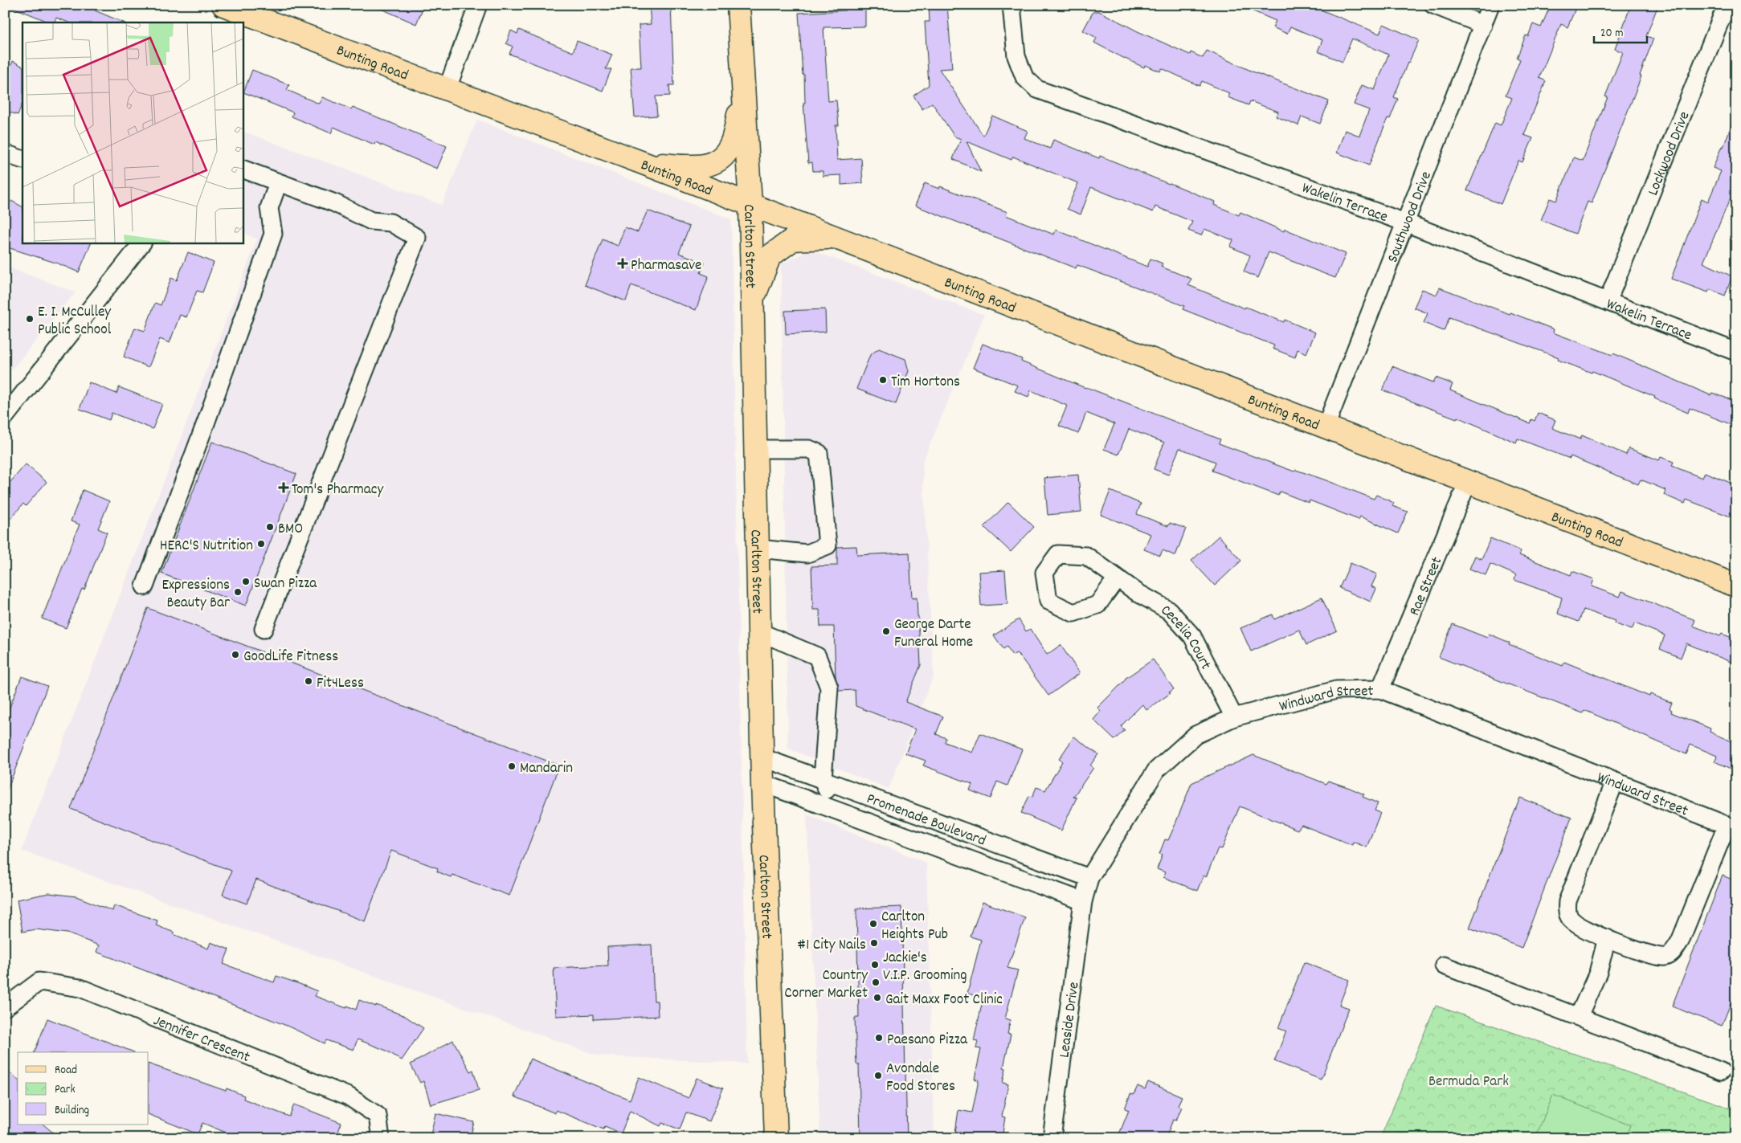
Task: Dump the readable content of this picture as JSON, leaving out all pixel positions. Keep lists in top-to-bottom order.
{
  "streets": {
    "main road": ["Bunting Road", "Carlton Street"],
    "street": [
      "Lockwood Drive",
      "Wakelin Terrace",
      "Southwood Drive",
      "Rae Street",
      "Cecelia Court",
      "Windward Street",
      "Promenade Boulevard",
      "Leaside Drive",
      "Jennifer Crescent"
    ]
  },
  "crossings": [
    ["Bunting Road", "Southwood Drive"],
    ["Bunting Road", "Carlton Street"],
    ["Bunting Road", "Rae Street"],
    ["Lockwood Drive", "Wakelin Terrace"],
    ["Wakelin Terrace", "Southwood Drive"],
    ["Carlton Street", "Promenade Boulevard"],
    ["Rae Street", "Windward Street"],
    ["Cecelia Court", "Windward Street"],
    ["Windward Street", "Promenade Boulevard"],
    ["Windward Street", "Leaside Drive"],
    ["Promenade Boulevard", "Leaside Drive"]
  ],
  "parks": ["Bermuda Park"],
  "places": {
    "health": ["Pharmasave", "Tom's Pharmacy"],
    "other": [
      "E. I. McCulley Public School",
      "Tim Hortons",
      "BMO",
      "HERC'S Nutrition",
      "Swan Pizza",
      "Expressions Beauty Bar",
      "George Darte Funeral Home",
      "GoodLife Fitness",
      "Fit4Less",
      "Mandarin",
      "Carlton Heights Pub",
      "#1 City Nails",
      "Jackie's V.I.P. Grooming",
      "Country Corner Market",
      "Gait Maxx Foot Clinic",
      "Paesano Pizza",
      "Avondale Food Stores"
    ]
  },
  "legend": ["Road", "Park", "Building"],
  "scale_bar": "20 m"
}
